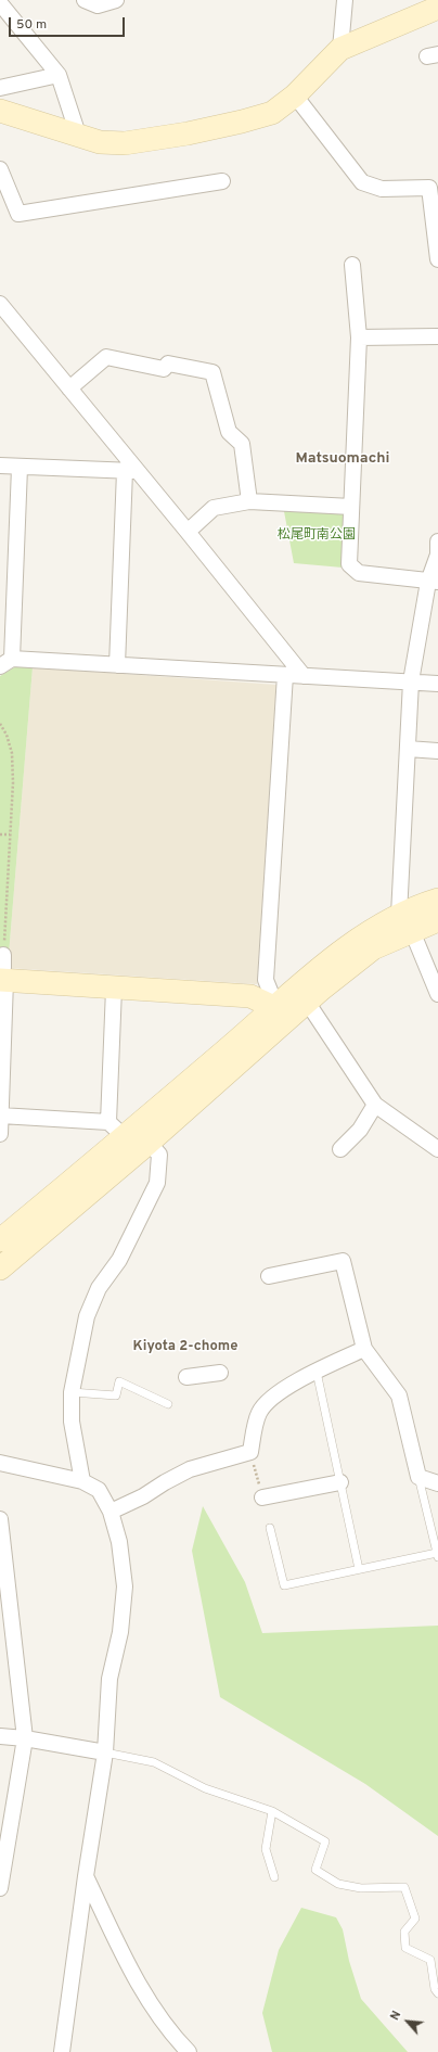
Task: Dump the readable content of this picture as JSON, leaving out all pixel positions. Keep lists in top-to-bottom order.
{
  "districts": ["Matsuomachi", "Kiyota 2-chome"],
  "parks": ["松尾町南公園"],
  "scale_bar": "50 m",
  "north": "top left"
}
